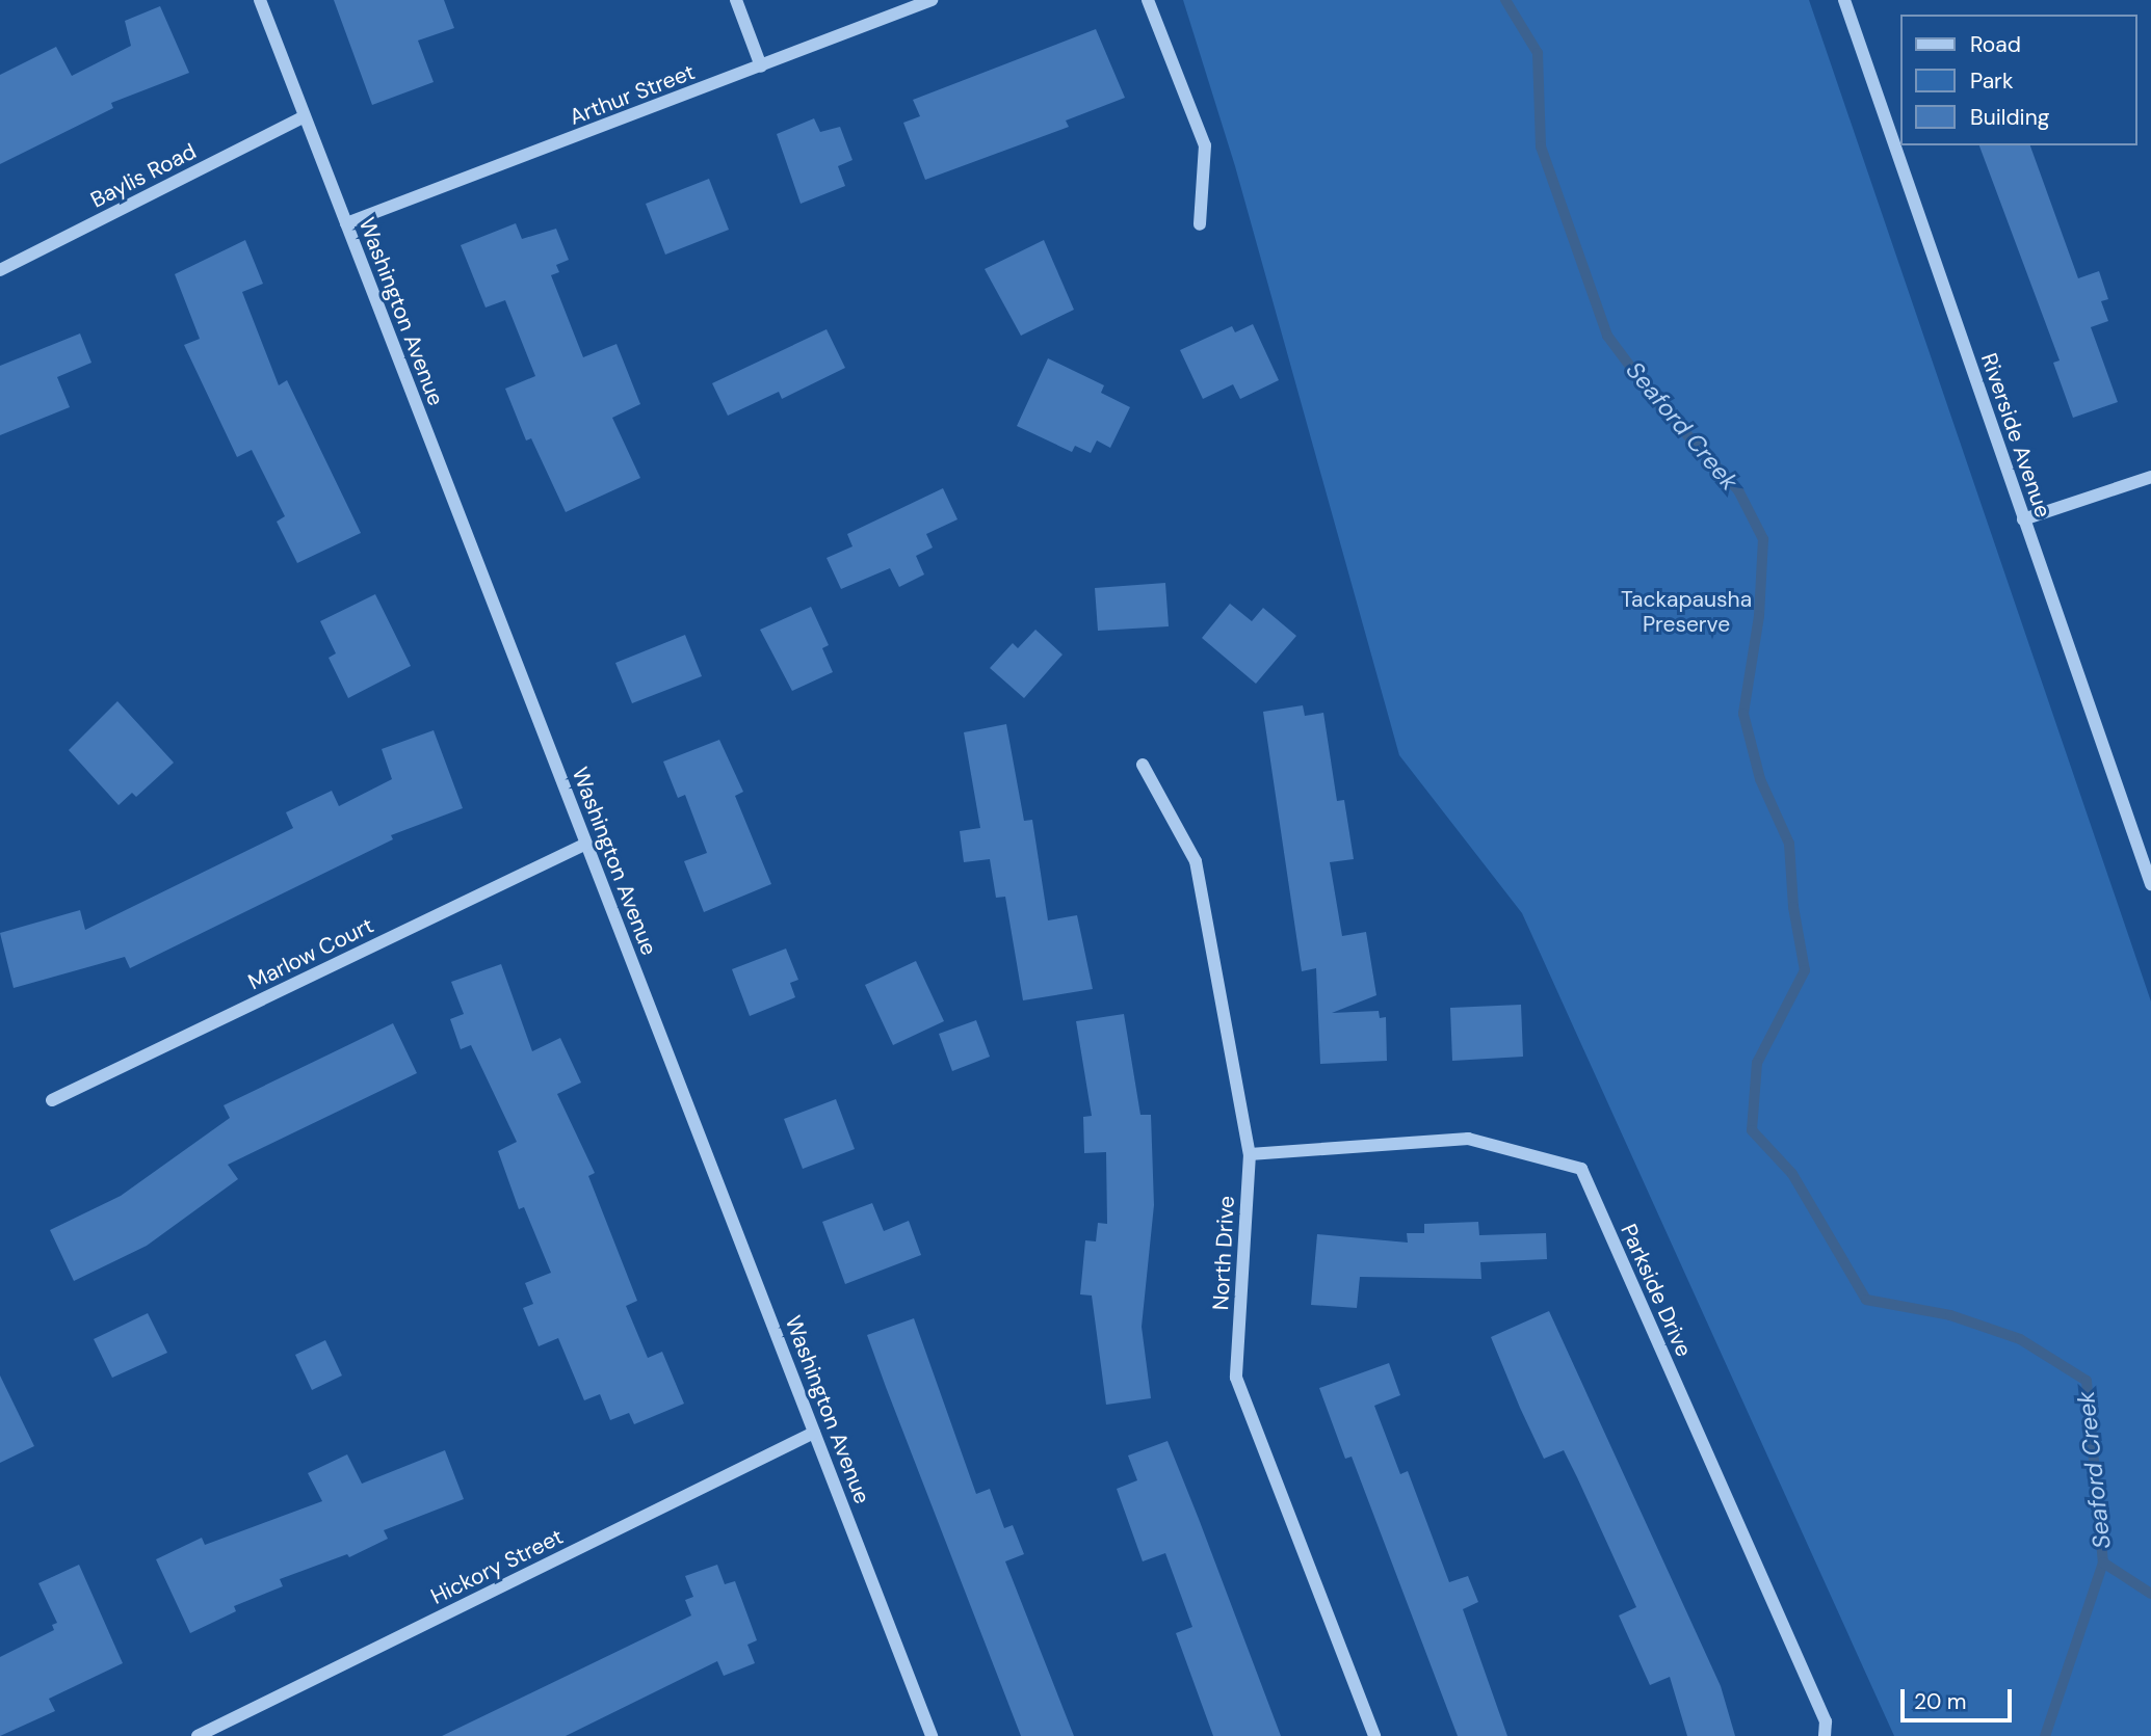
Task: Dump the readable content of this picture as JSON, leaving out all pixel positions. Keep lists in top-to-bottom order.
{
  "streets": {
    "street": [
      "Arthur Street",
      "Baylis Road",
      "Washington Avenue",
      "Riverside Avenue",
      "Marlow Court",
      "North Drive",
      "Parkside Drive",
      "Hickory Street"
    ]
  },
  "crossings": [
    ["Arthur Street", "Washington Avenue"],
    ["Baylis Road", "Washington Avenue"],
    ["Washington Avenue", "Marlow Court"],
    ["Washington Avenue", "Hickory Street"],
    ["North Drive", "Parkside Drive"]
  ],
  "water": ["Seaford Creek"],
  "parks": ["Tackapausha Preserve"],
  "legend": ["Road", "Park", "Building"],
  "scale_bar": "20 m"
}
